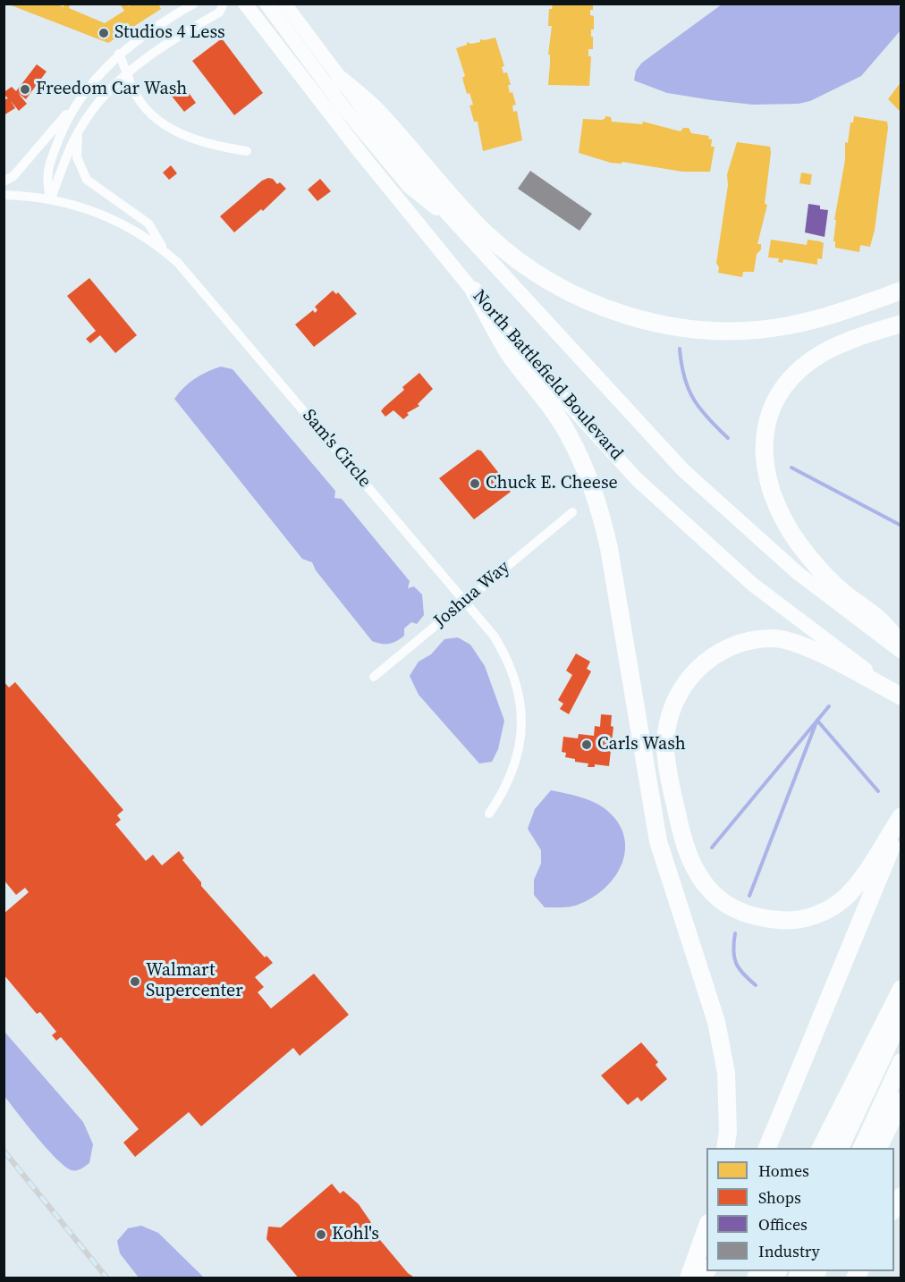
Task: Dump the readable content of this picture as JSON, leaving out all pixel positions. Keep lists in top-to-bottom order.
{
  "streets": {
    "main road": ["North Battlefield Boulevard"],
    "street": ["Sam's Circle", "Joshua Way"]
  },
  "crossings": [
    ["Sam's Circle", "Joshua Way"]
  ],
  "places": [
    "Studios 4 Less",
    "Freedom Car Wash",
    "Chuck E. Cheese",
    "Carls Wash",
    "Walmart Supercenter",
    "Kohl's"
  ],
  "legend": [
    "Homes",
    "Shops",
    "Offices",
    "Industry"
  ]
}
